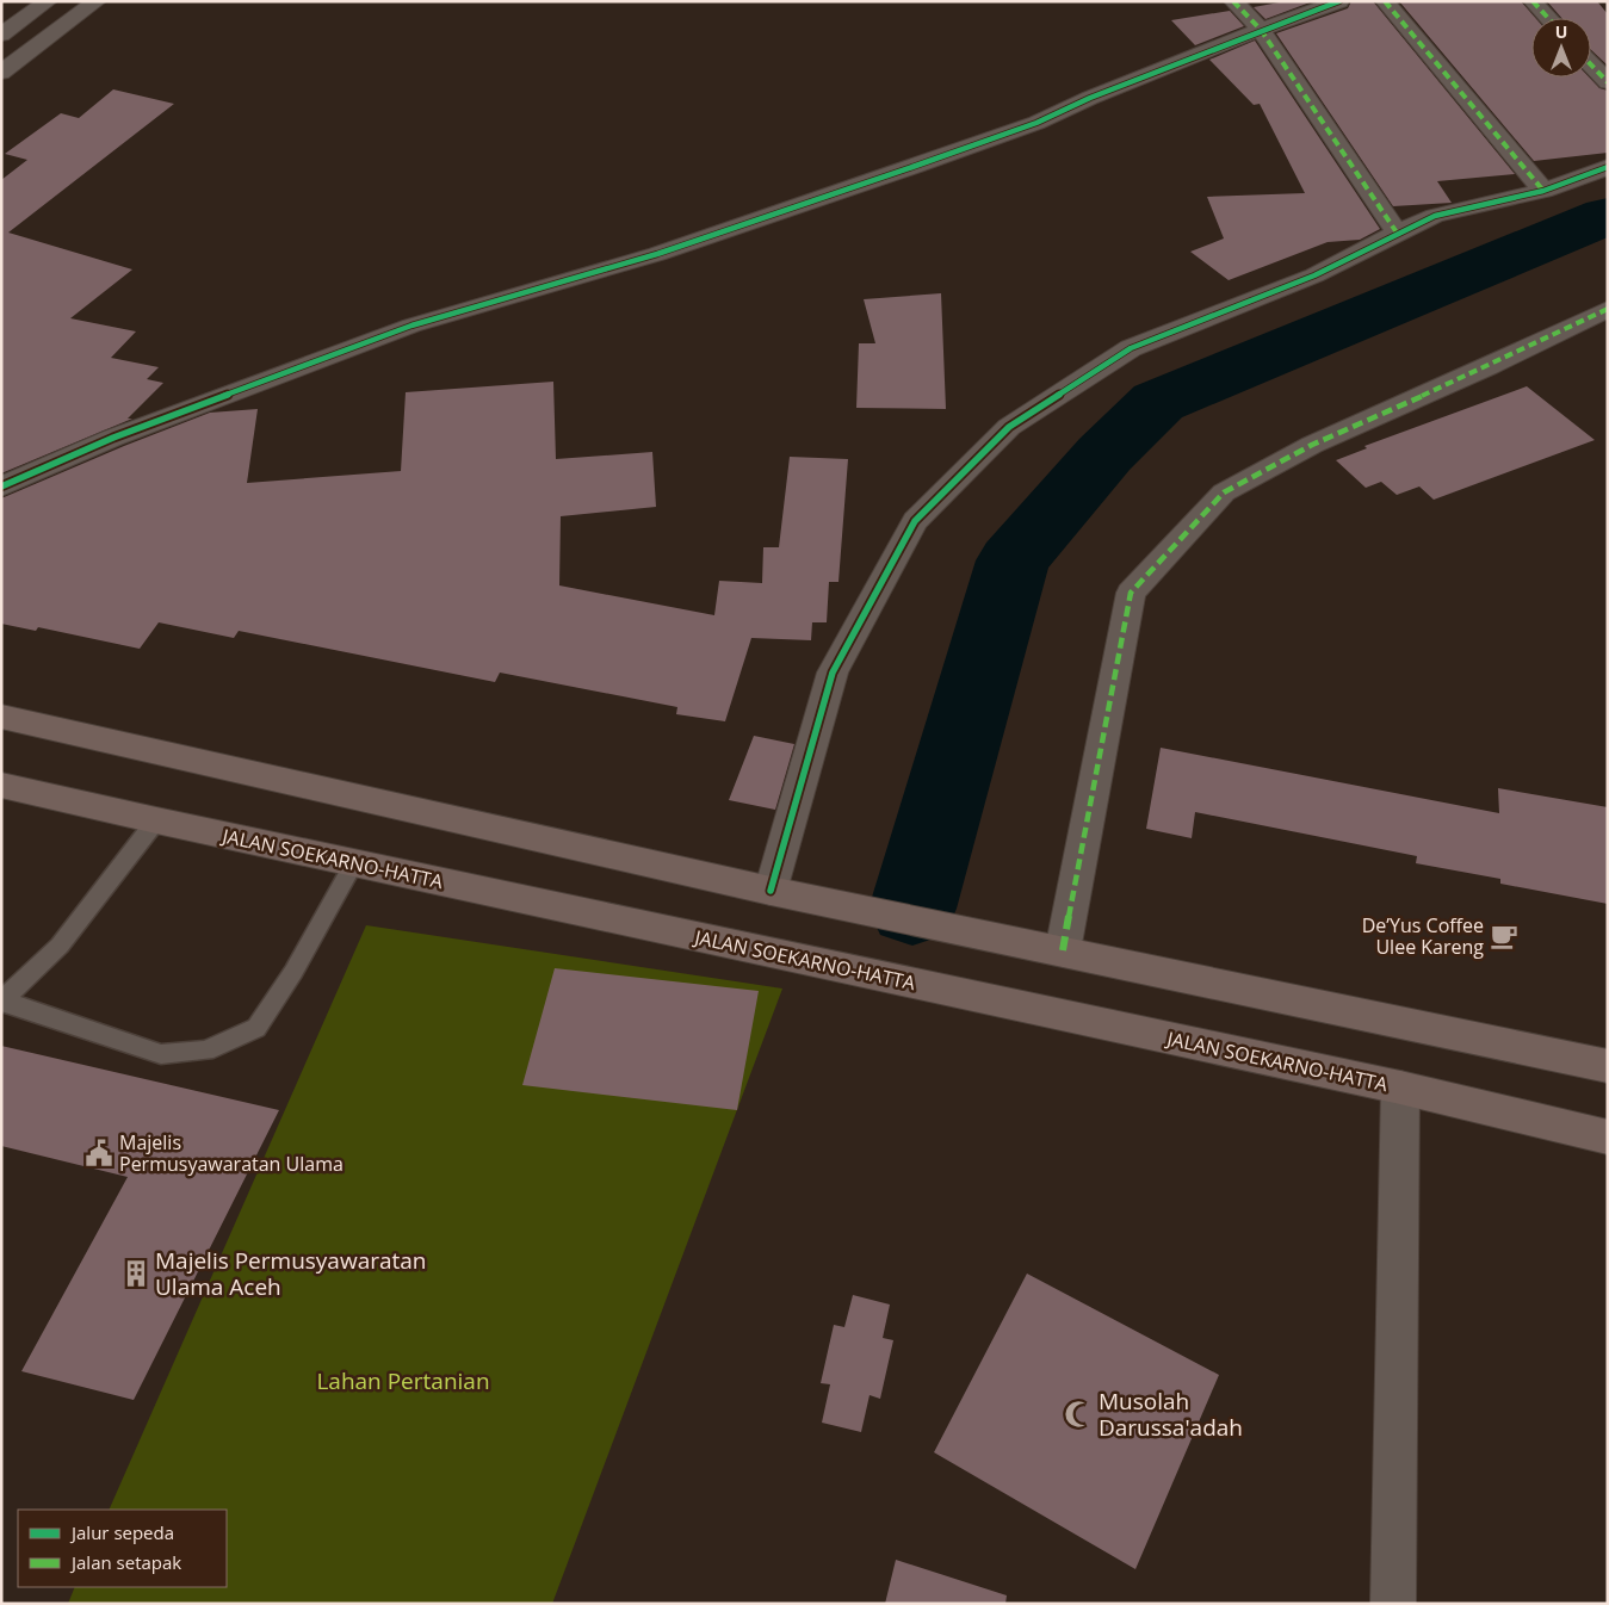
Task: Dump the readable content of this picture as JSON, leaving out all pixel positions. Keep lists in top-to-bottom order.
{
  "streets": {
    "highway": ["JALAN SOEKARNO-HATTA"]
  },
  "parks": ["Lahan Pertanian"],
  "places": {
    "cafe": ["De’Yus Coffee Ulee Kareng"],
    "public building": ["Majelis Permusyawaratan Ulama"],
    "building": ["Majelis Permusyawaratan Ulama Aceh"],
    "mosque": ["Musolah Darussa'adah"]
  },
  "legend": ["Jalur sepeda", "Jalan setapak"],
  "north": "top"
}
